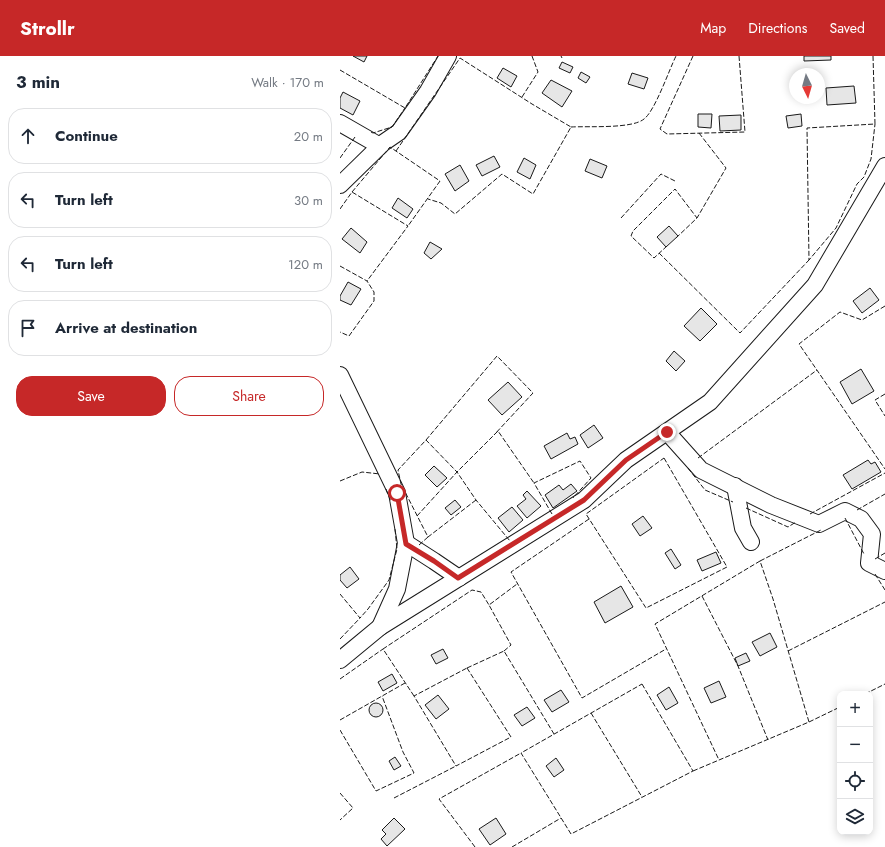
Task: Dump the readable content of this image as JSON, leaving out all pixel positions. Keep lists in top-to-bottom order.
{
  "north": "bottom",
  "page": {
    "header": "Strollr",
    "nav": ["Map", "Directions", "Saved"],
    "heading": ["3 min", "Walk · 170 m"],
    "list": [
      ["Continue", "20 m"],
      ["Turn left", "30 m"],
      ["Turn left", "120 m"],
      "Arrive at destination"
    ],
    "buttons": ["Save", "Share"],
    "map_buttons": ["+", "−"]
  }
}
